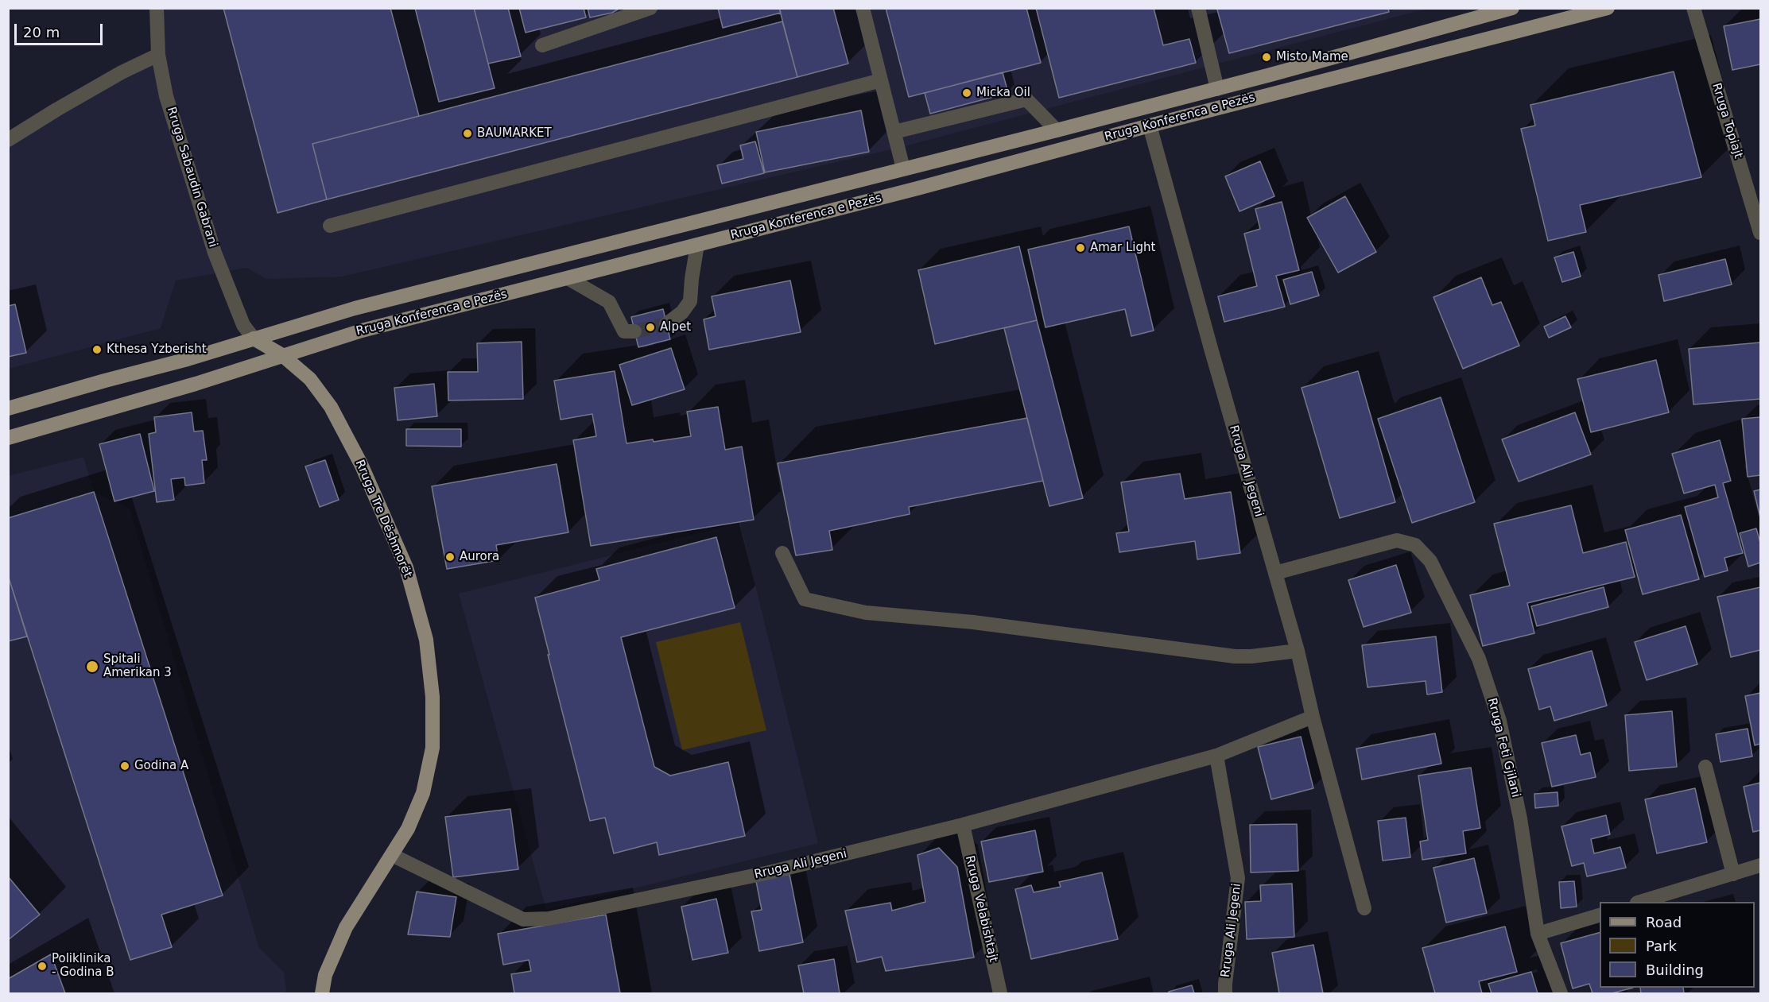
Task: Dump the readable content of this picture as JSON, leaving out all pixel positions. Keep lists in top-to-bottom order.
{
  "streets": {
    "main road": ["Rruga Konferenca e Pezës", "Rruga Tre Dëshmorët"],
    "street": [
      "Rruga Topiajt",
      "Rruga Sabaudin Gabrani",
      "Rruga Ali Jegeni",
      "Rruga Feti Gjilani",
      "Rruga Velabishtajt"
    ]
  },
  "crossings": [
    ["Rruga Konferenca e Pezës", "Rruga Sabaudin Gabrani"],
    ["Rruga Konferenca e Pezës", "Rruga Ali Jegeni"],
    ["Rruga Konferenca e Pezës", "Rruga Tre Dëshmorët"],
    ["Rruga Sabaudin Gabrani", "Rruga Tre Dëshmorët"],
    ["Rruga Ali Jegeni", "Rruga Tre Dëshmorët"],
    ["Rruga Ali Jegeni", "Rruga Feti Gjilani"],
    ["Rruga Ali Jegeni", "Rruga Velabishtajt"]
  ],
  "places": [
    "Misto Mame",
    "Micka Oil",
    "BAUMARKET",
    "Amar Light",
    "Alpet",
    "Kthesa Yzberisht",
    "Aurora",
    "Spitali Amerikan 3",
    "Godina A",
    "Poliklinika - Godina B"
  ],
  "legend": ["Road", "Park", "Building"],
  "scale_bar": "20 m"
}
